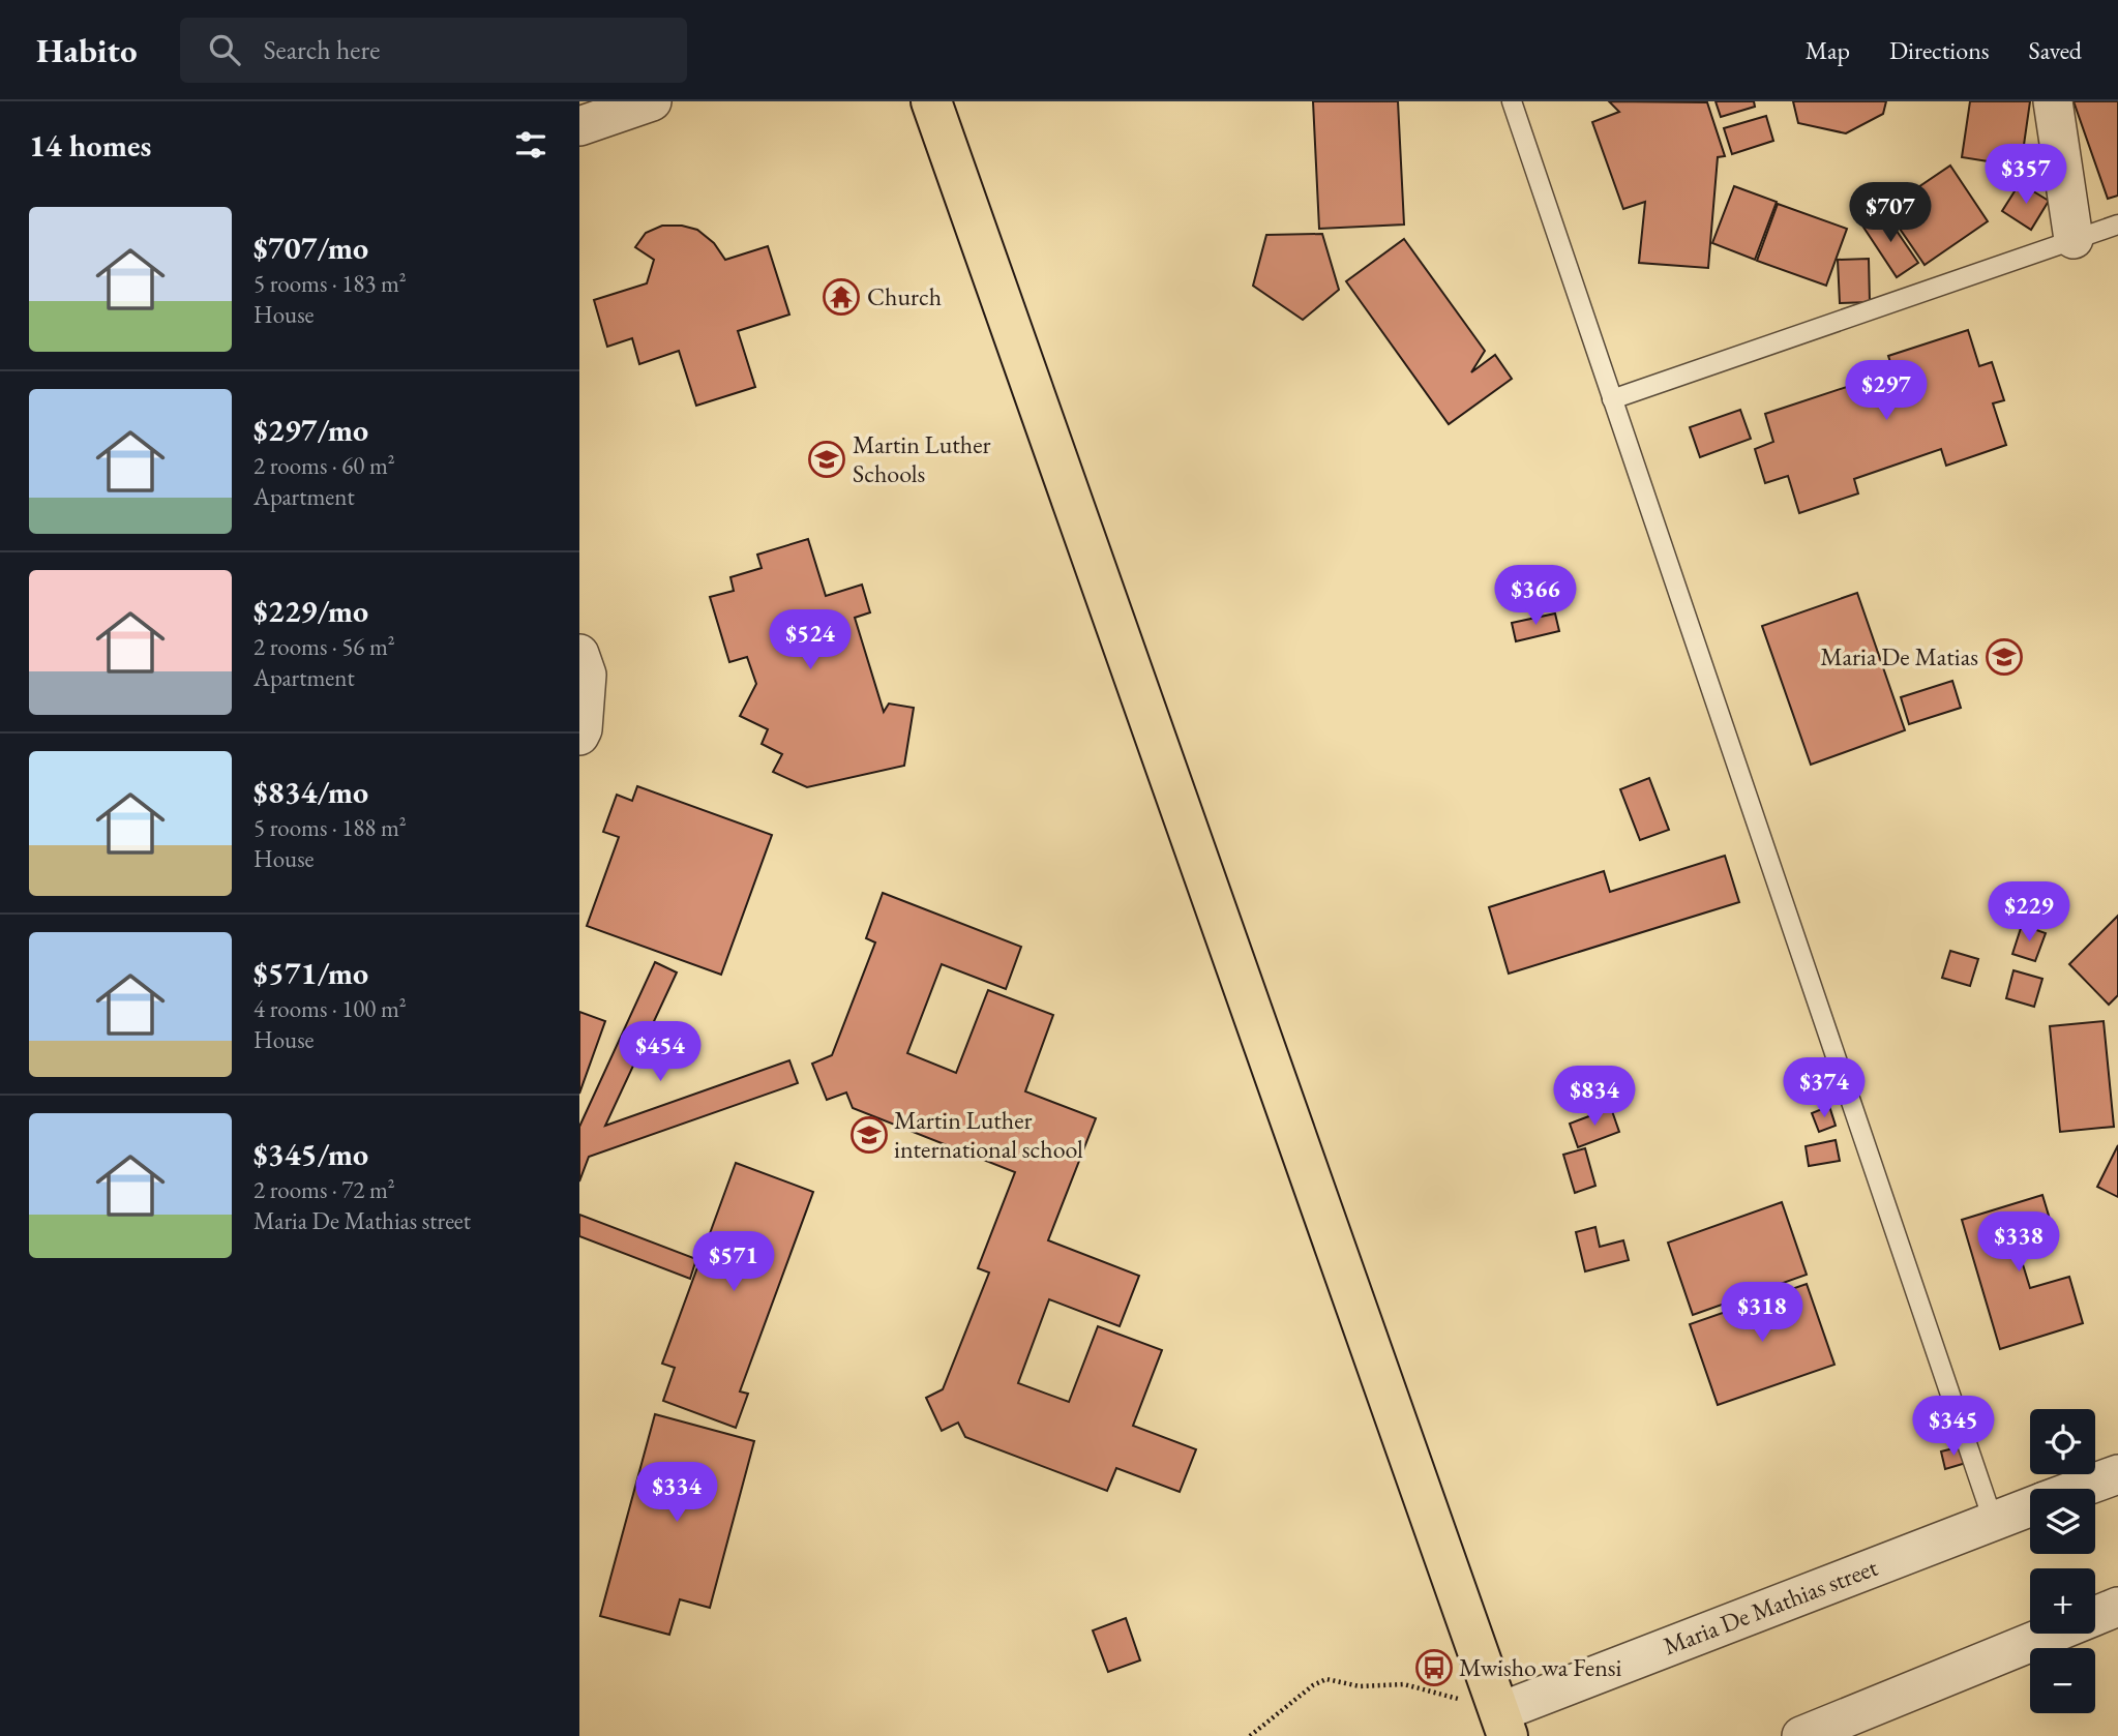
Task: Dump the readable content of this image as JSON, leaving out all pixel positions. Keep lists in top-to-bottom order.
{
  "streets": {
    "street": ["Maria De Mathias street"]
  },
  "places": {
    "temple": ["Church"],
    "school or university": ["Martin Luther Schools", "Maria De Matias", "Martin Luther international school"],
    "bus stop": ["Mwisho wa Fensi"]
  },
  "page": {
    "header": "Habito",
    "search": "Search here",
    "nav": ["Map", "Directions", "Saved"],
    "heading": "14 homes",
    "price": [
      "$357",
      "$707",
      "$297",
      "$366",
      "$524",
      "$229",
      "$454",
      "$374",
      "$834",
      "$338",
      "$571",
      "$318",
      "$345",
      "$334"
    ],
    "list": [
      {
        "name": "$707/mo",
        "note": "5 rooms · 183 m² · House"
      },
      {
        "name": "$297/mo",
        "note": "2 rooms · 60 m² · Apartment"
      },
      {
        "name": "$229/mo",
        "note": "2 rooms · 56 m² · Apartment"
      },
      {
        "name": "$834/mo",
        "note": "5 rooms · 188 m² · House"
      },
      {
        "name": "$571/mo",
        "note": "4 rooms · 100 m² · House"
      },
      {
        "name": "$345/mo",
        "note": "2 rooms · 72 m² · Maria De Mathias street"
      }
    ],
    "map_buttons": ["+", "−"]
  }
}
